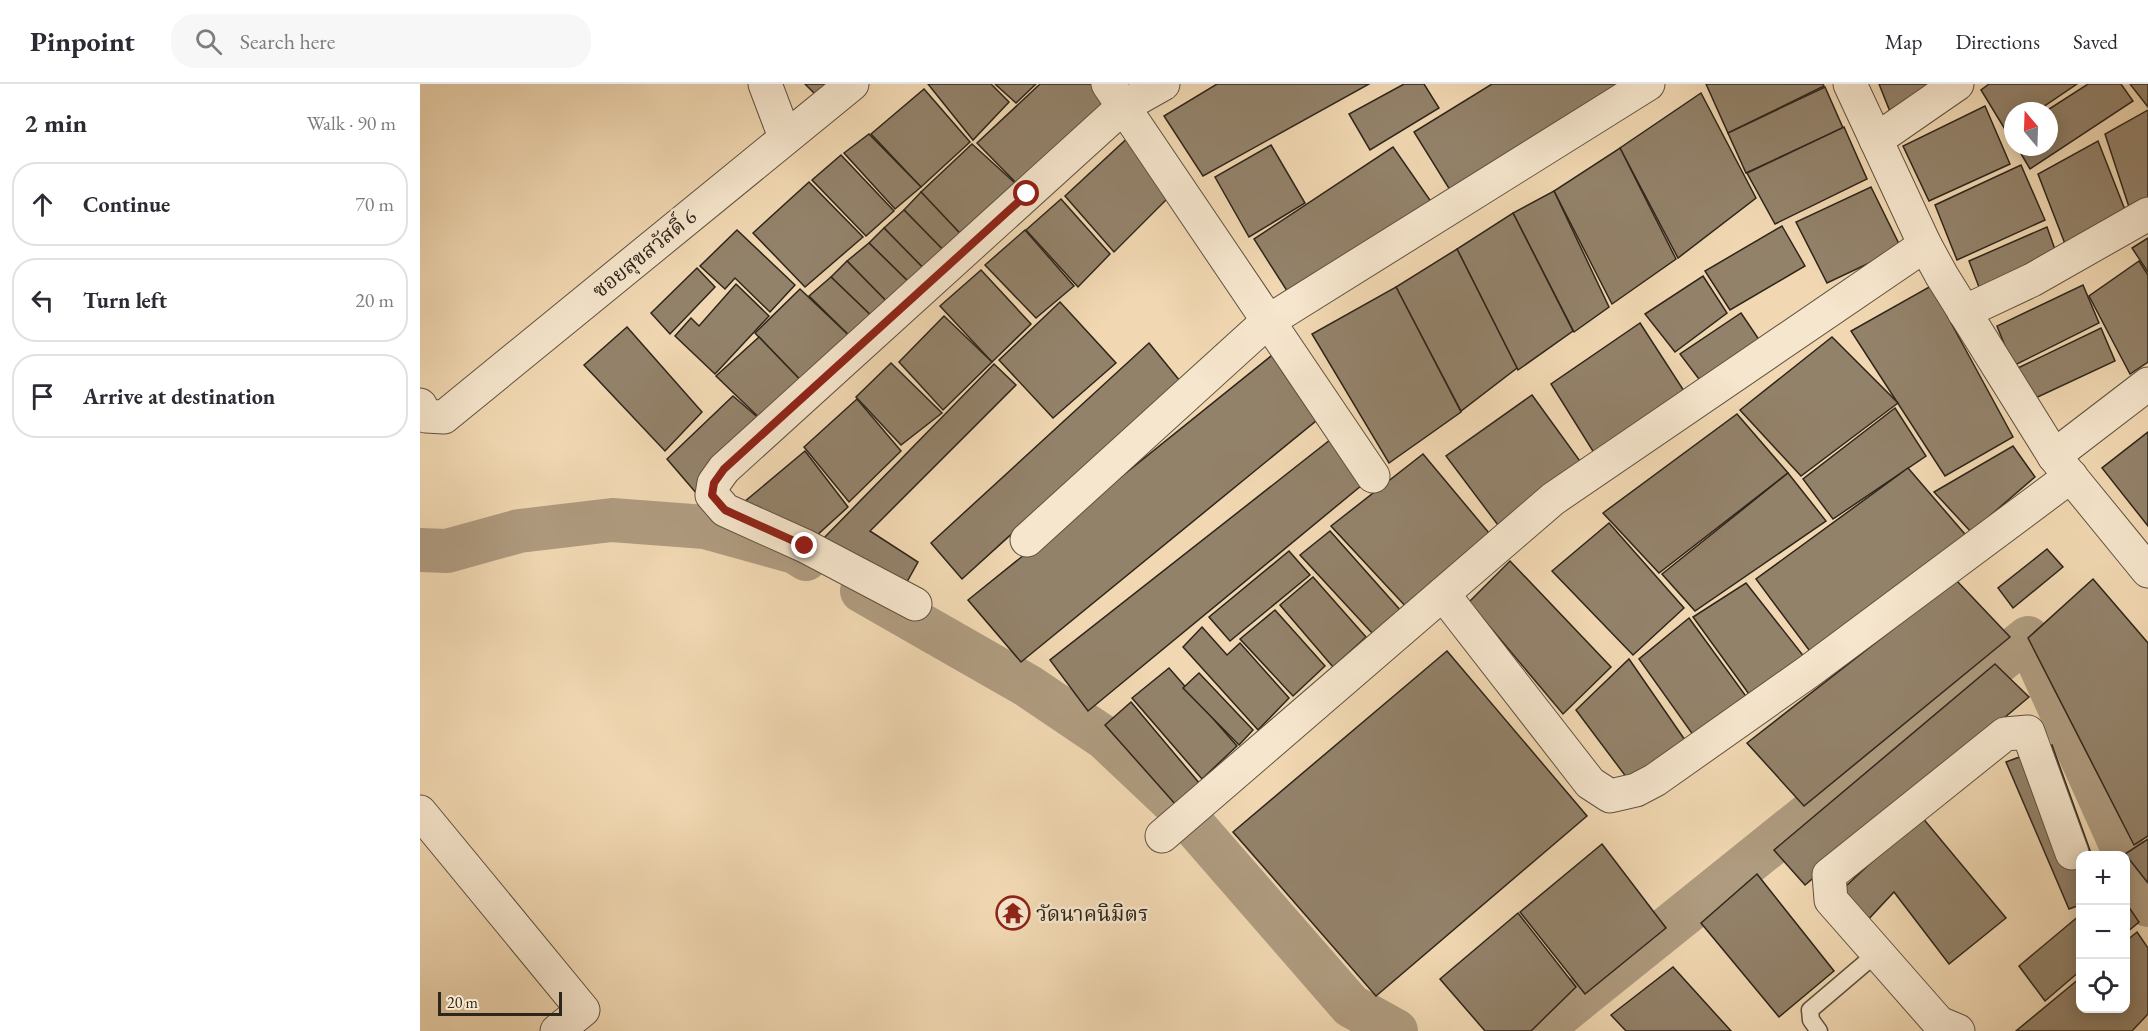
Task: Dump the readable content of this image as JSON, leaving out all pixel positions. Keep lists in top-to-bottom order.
{
  "streets": {
    "street": ["ซอยสุขสวัสดิ์ 6"]
  },
  "places": {
    "temple": ["วัดนาคนิมิตร"]
  },
  "scale_bar": "20 m",
  "north": "top",
  "page": {
    "header": "Pinpoint",
    "search": "Search here",
    "nav": ["Map", "Directions", "Saved"],
    "heading": ["2 min", "Walk · 90 m"],
    "list": [
      ["Continue", "70 m"],
      ["Turn left", "20 m"],
      "Arrive at destination"
    ],
    "map_buttons": ["+", "−"],
    "scale": "20 m"
  }
}
